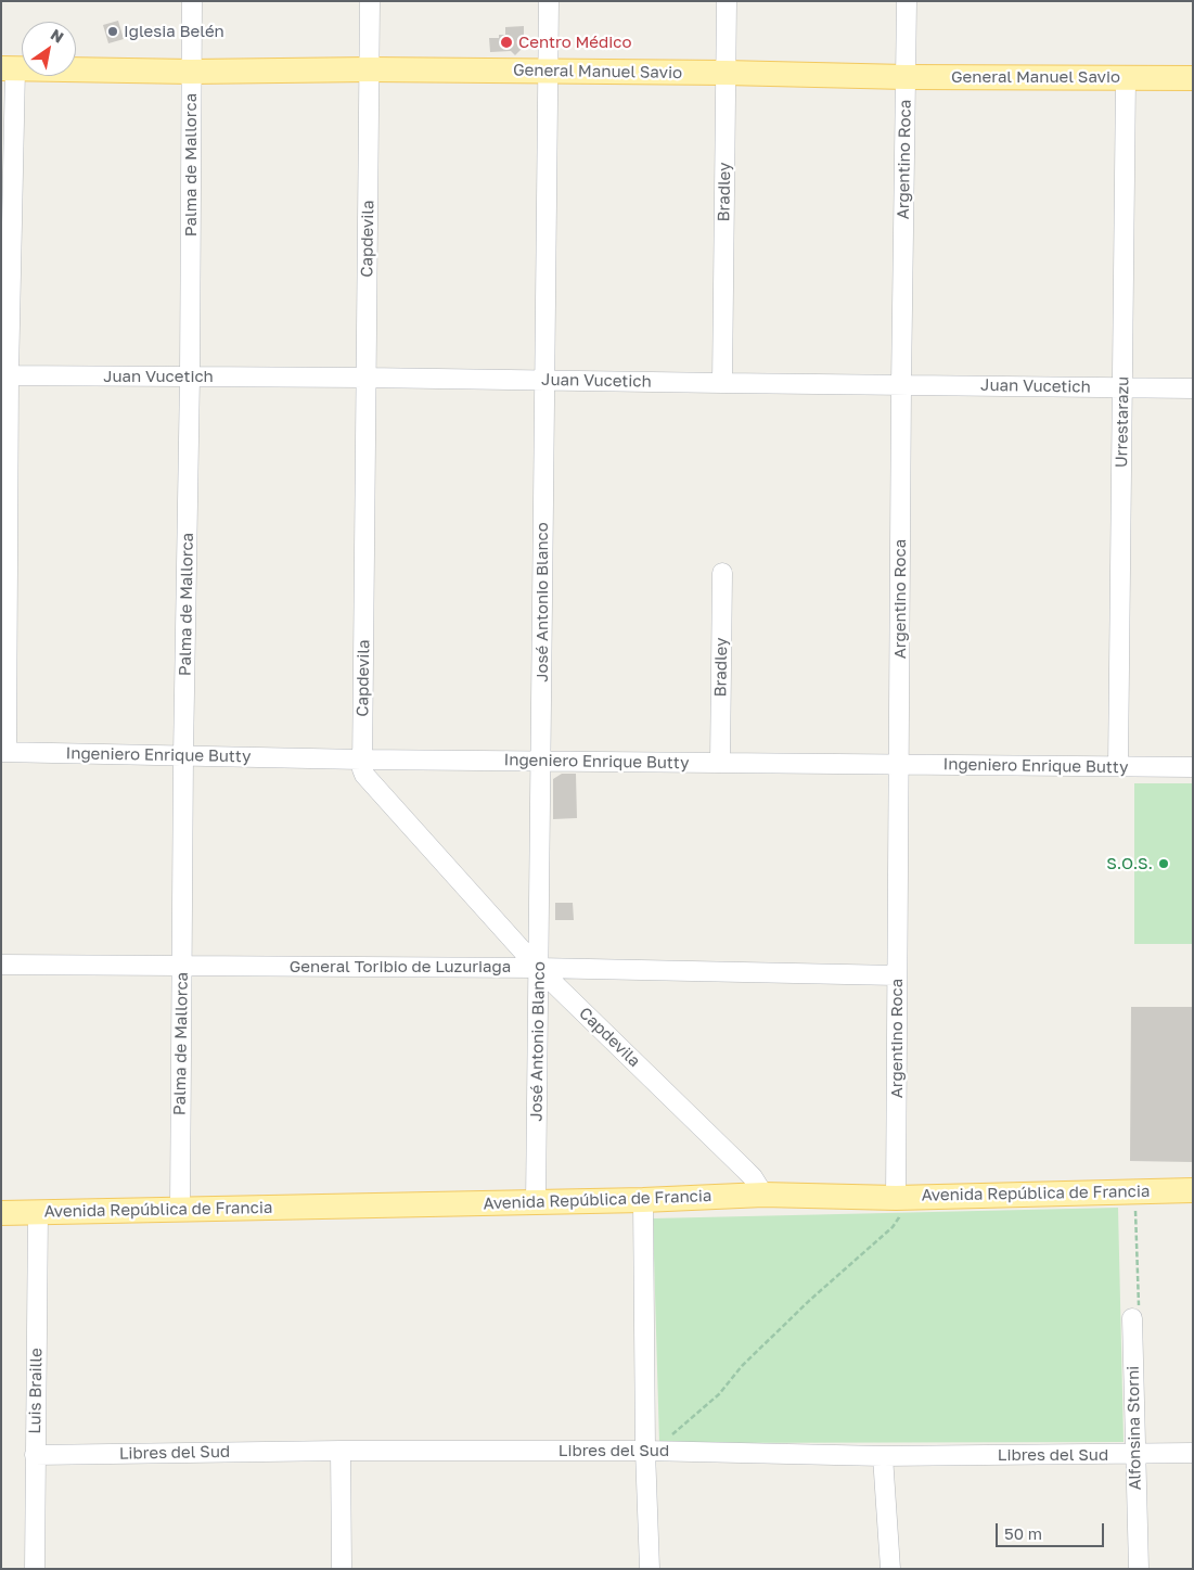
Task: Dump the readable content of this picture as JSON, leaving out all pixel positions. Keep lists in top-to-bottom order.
{
  "streets": {
    "main road": ["General Manuel Savio", "Avenida República de Francia"],
    "street": [
      "Argentino Roca",
      "Palma de Mallorca",
      "Bradley",
      "Capdevila",
      "Juan Vucetich",
      "Urrestarazu",
      "José Antonio Blanco",
      "Ingeniero Enrique Butty",
      "General Toribio de Luzuriaga",
      "Luis Braille",
      "Alfonsina Storni",
      "Libres del Sud"
    ]
  },
  "crossings": [
    ["General Manuel Savio", "Argentino Roca"],
    ["General Manuel Savio", "Palma de Mallorca"],
    ["General Manuel Savio", "Bradley"],
    ["General Manuel Savio", "Capdevila"],
    ["General Manuel Savio", "Urrestarazu"],
    ["General Manuel Savio", "José Antonio Blanco"],
    ["Argentino Roca", "Juan Vucetich"],
    ["Argentino Roca", "Ingeniero Enrique Butty"],
    ["Argentino Roca", "General Toribio de Luzuriaga"],
    ["Argentino Roca", "Avenida República de Francia"],
    ["Palma de Mallorca", "Juan Vucetich"],
    ["Palma de Mallorca", "Ingeniero Enrique Butty"],
    ["Palma de Mallorca", "General Toribio de Luzuriaga"],
    ["Palma de Mallorca", "Avenida República de Francia"],
    ["Bradley", "Juan Vucetich"],
    ["Bradley", "Ingeniero Enrique Butty"],
    ["Capdevila", "Juan Vucetich"],
    ["Capdevila", "José Antonio Blanco"],
    ["Capdevila", "Ingeniero Enrique Butty"],
    ["Capdevila", "General Toribio de Luzuriaga"],
    ["Capdevila", "Avenida República de Francia"],
    ["Juan Vucetich", "Urrestarazu"],
    ["Juan Vucetich", "José Antonio Blanco"],
    ["Urrestarazu", "Ingeniero Enrique Butty"],
    ["José Antonio Blanco", "Ingeniero Enrique Butty"],
    ["José Antonio Blanco", "General Toribio de Luzuriaga"],
    ["José Antonio Blanco", "Avenida República de Francia"],
    ["Avenida República de Francia", "Luis Braille"],
    ["Luis Braille", "Libres del Sud"],
    ["Alfonsina Storni", "Libres del Sud"]
  ],
  "places": ["Iglesia Belén", "Centro Médico", "S.O.S."],
  "scale_bar": "50 m",
  "north": "top right"
}
